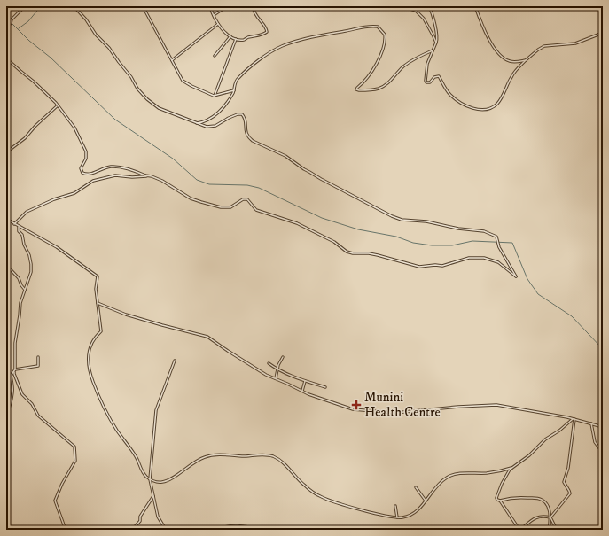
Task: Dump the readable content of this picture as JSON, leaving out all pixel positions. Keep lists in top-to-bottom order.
{
  "places": {
    "health": ["Munini Health Centre"]
  }
}
